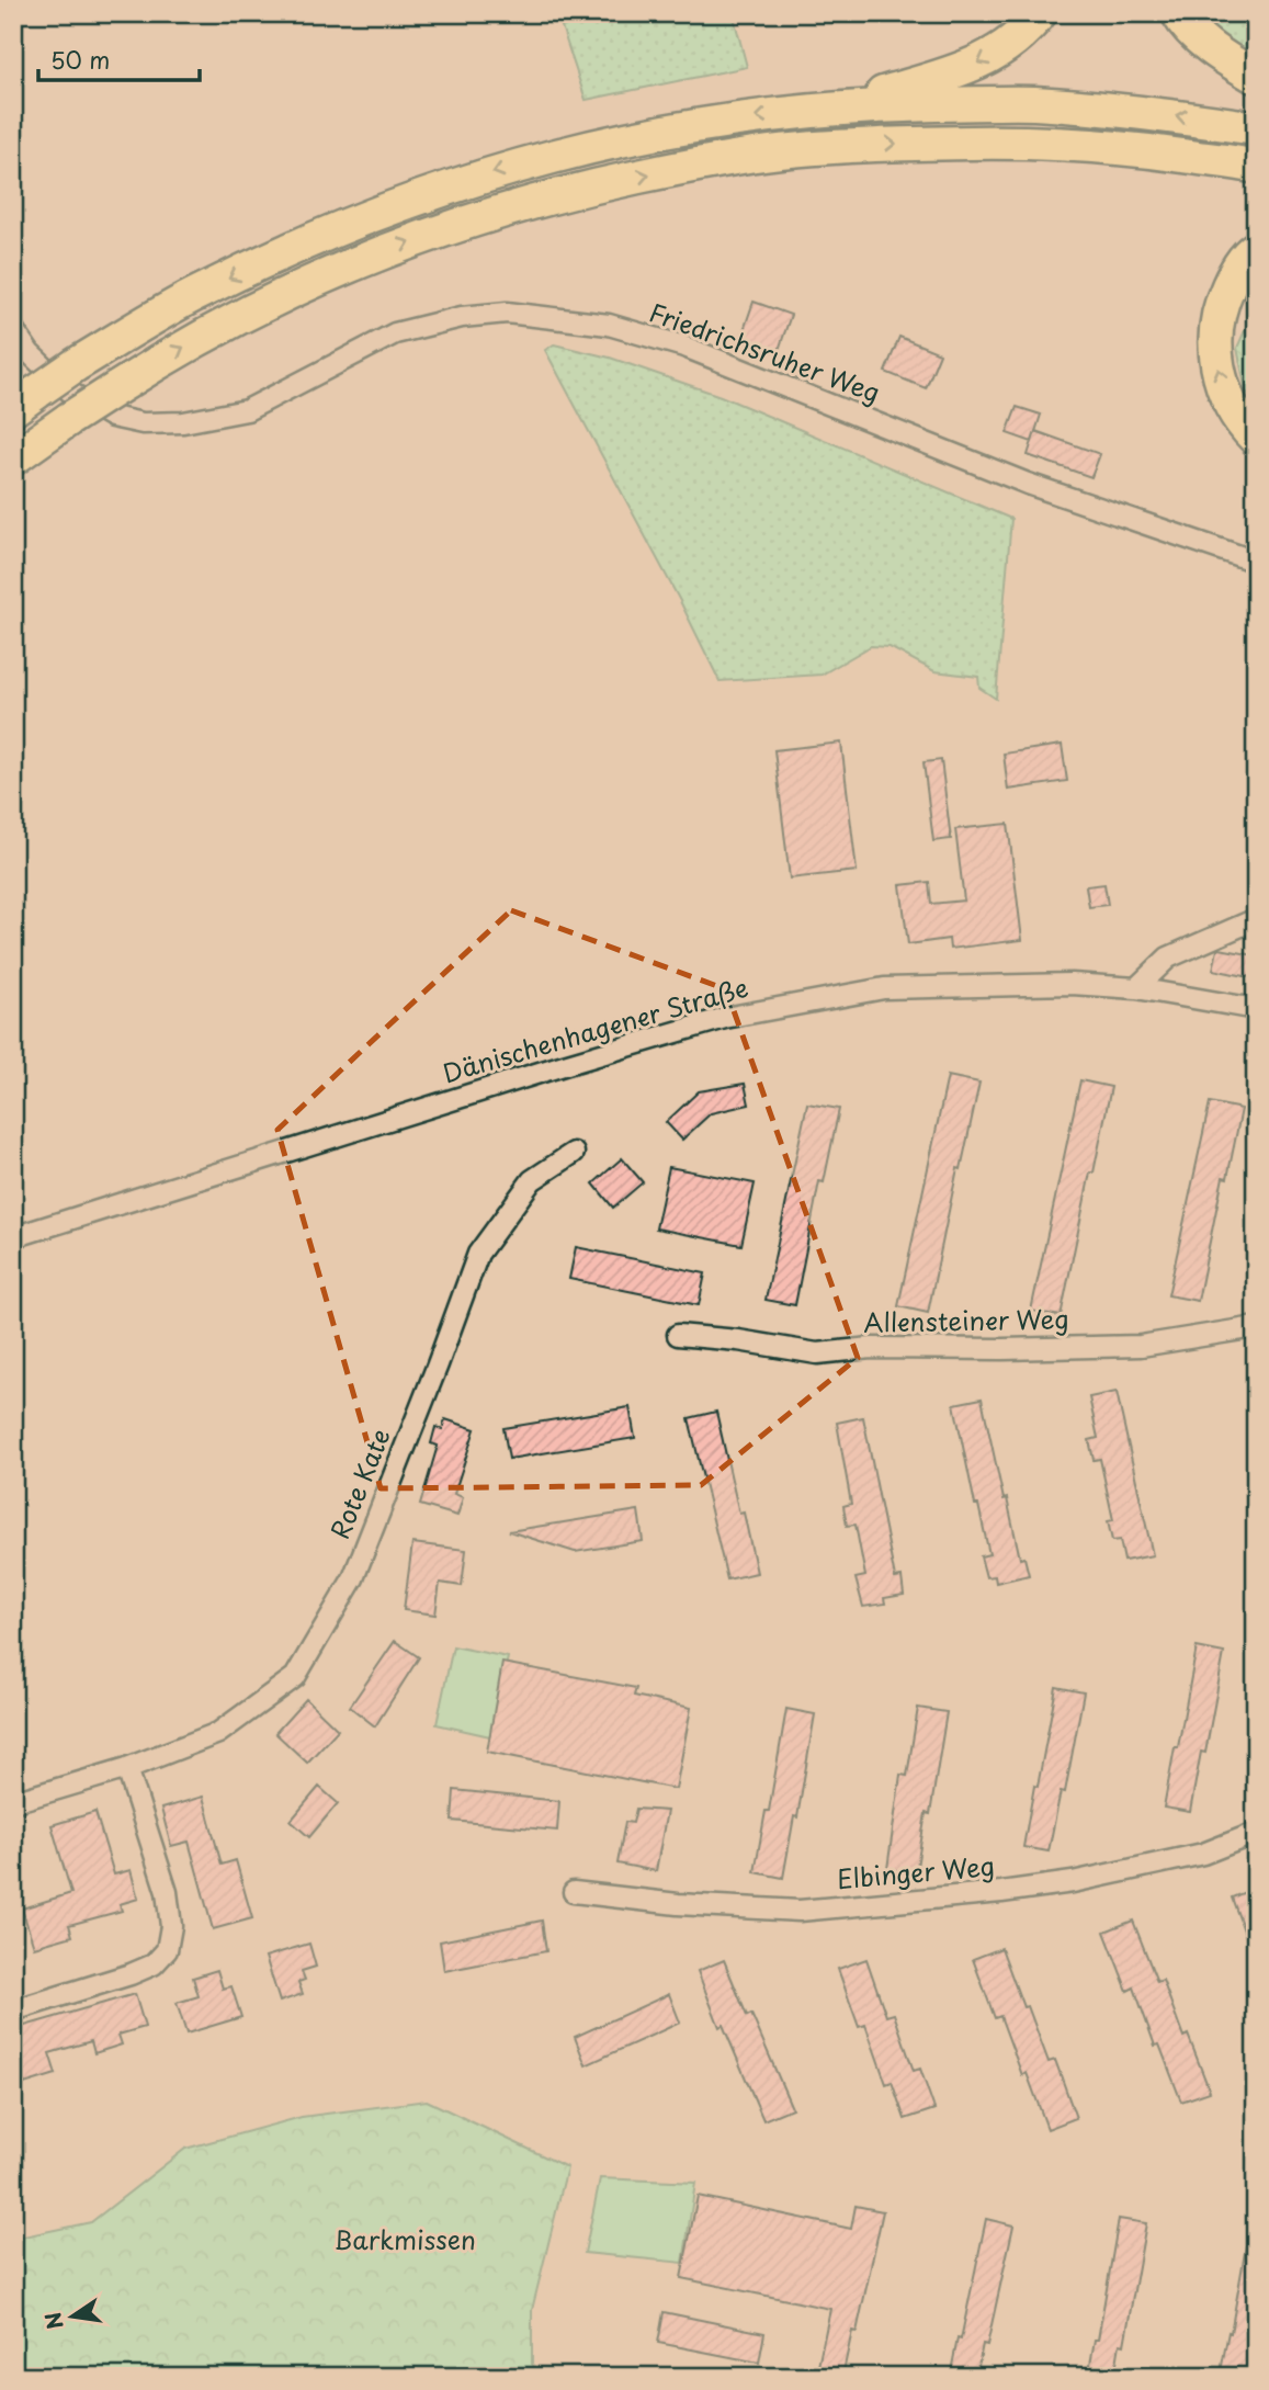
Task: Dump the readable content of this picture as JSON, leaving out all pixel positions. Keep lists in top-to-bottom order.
{
  "streets": {
    "street": [
      "Friedrichsruher Weg",
      "Dänischenhagener Straße",
      "Allensteiner Weg",
      "Rote Kate",
      "Elbinger Weg"
    ]
  },
  "parks": ["Barkmissen"],
  "scale_bar": "50 m",
  "north": "left"
}
